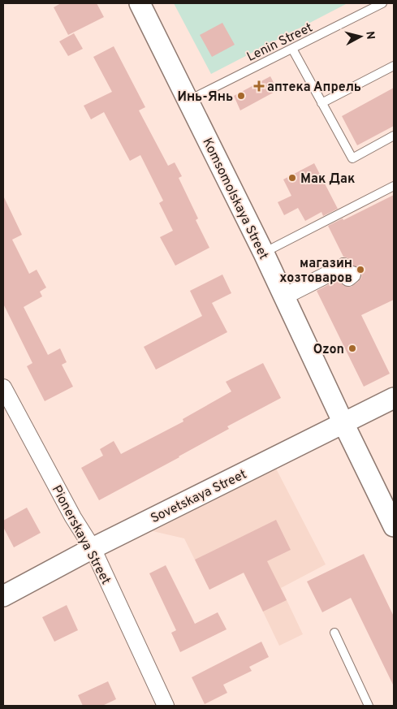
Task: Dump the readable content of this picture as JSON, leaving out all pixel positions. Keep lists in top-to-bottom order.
{
  "streets": {
    "street": ["Komsomolskaya Street", "Sovetskaya Street", "Pionerskaya Street"],
    "lane": ["Lenin Street"]
  },
  "crossings": [
    ["Lenin Street", "Komsomolskaya Street"],
    ["Komsomolskaya Street", "Sovetskaya Street"],
    ["Sovetskaya Street", "Pionerskaya Street"]
  ],
  "places": {
    "health": ["аптека Апрель"],
    "other": [
      "Инь-Янь",
      "Мак Дак",
      "магазин хозтоваров",
      "Ozon"
    ]
  },
  "north": "right"
}
